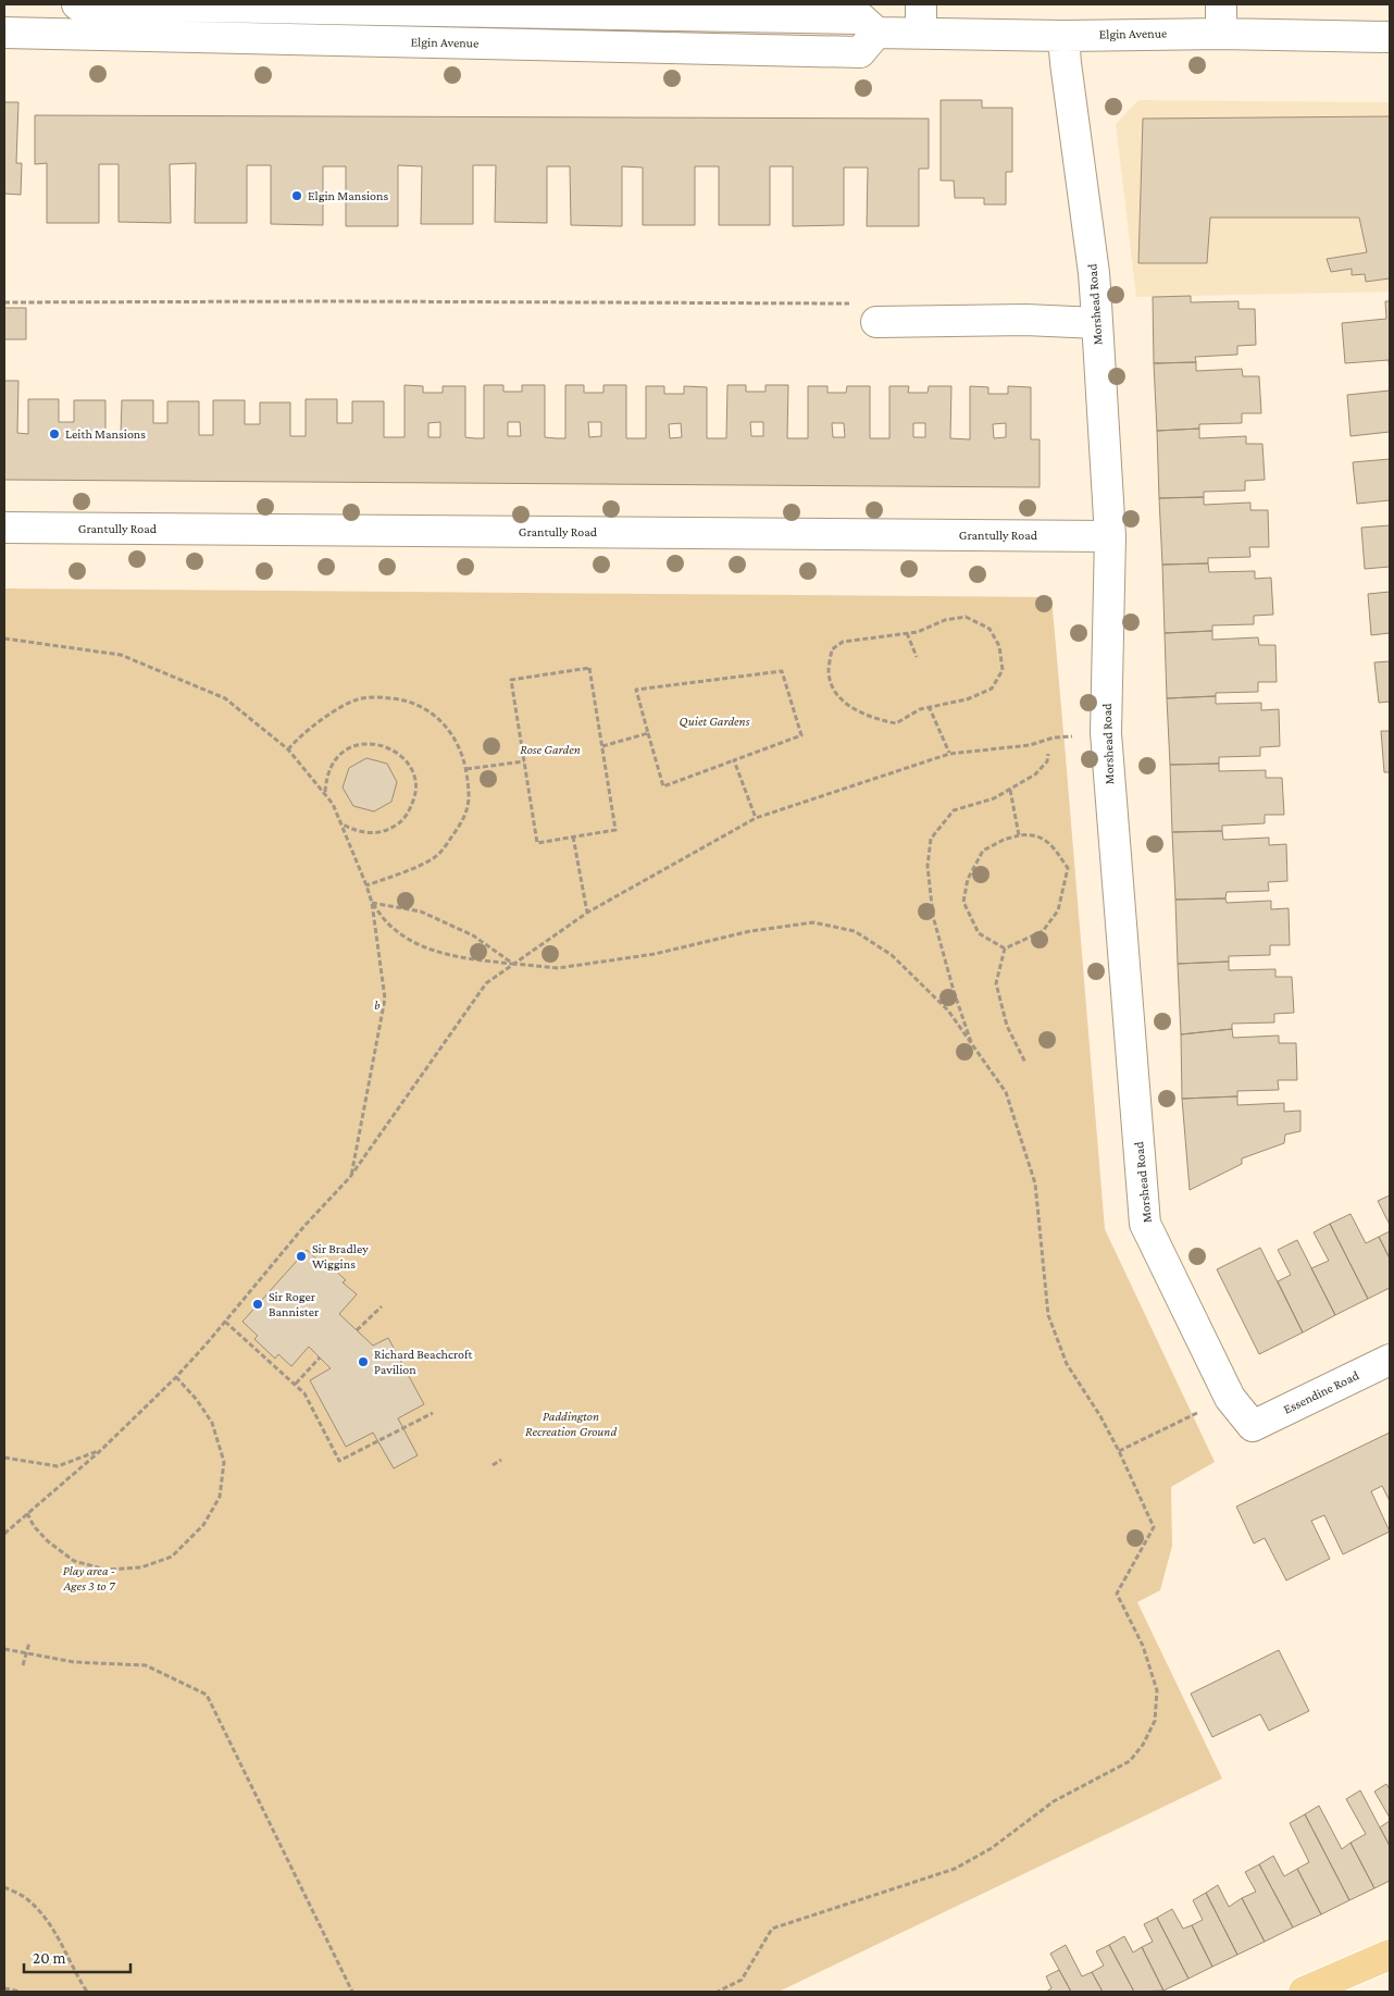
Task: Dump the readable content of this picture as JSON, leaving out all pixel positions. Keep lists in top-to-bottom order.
{
  "streets": {
    "street": [
      "Elgin Avenue",
      "Morshead Road",
      "Grantully Road",
      "Essendine Road"
    ]
  },
  "crossings": [
    ["Elgin Avenue", "Morshead Road"],
    ["Morshead Road", "Grantully Road"],
    ["Morshead Road", "Essendine Road"]
  ],
  "parks": [
    "Quiet Gardens",
    "Rose Garden",
    "b",
    "Paddington Recreation Ground",
    "Play area - Ages 3 to 7"
  ],
  "places": [
    "Elgin Mansions",
    "Leith Mansions",
    "Sir Bradley Wiggins",
    "Sir Roger Bannister",
    "Richard Beachcroft Pavilion"
  ],
  "scale_bar": "20 m"
}
